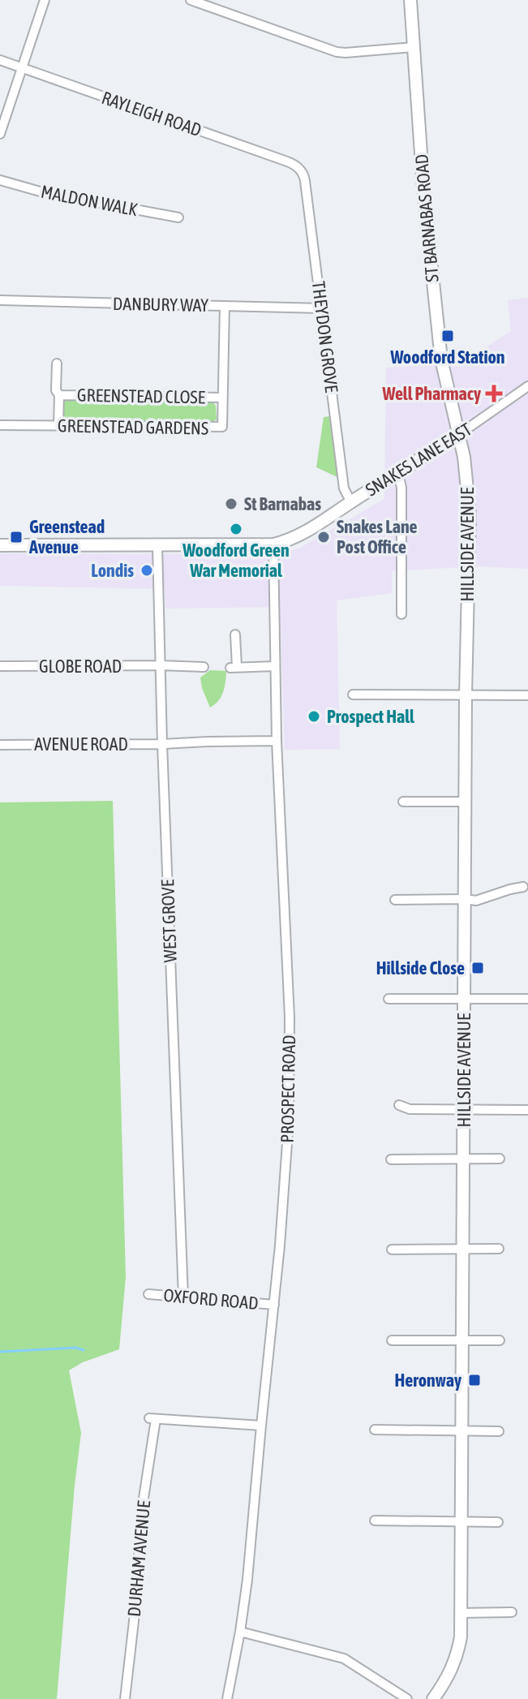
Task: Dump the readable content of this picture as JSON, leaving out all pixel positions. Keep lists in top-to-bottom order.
{
  "streets": {
    "street": [
      "RAYLEIGH ROAD",
      "MALDON WALK",
      "ST BARNABAS ROAD",
      "DANBURY WAY",
      "THEYDON GROVE",
      "GREENSTEAD CLOSE",
      "GREENSTEAD GARDENS",
      "SNAKES LANE EAST",
      "HILLSIDE AVENUE",
      "GLOBE ROAD",
      "AVENUE ROAD",
      "WEST GROVE",
      "PROSPECT ROAD",
      "OXFORD ROAD",
      "DURHAM AVENUE"
    ]
  },
  "crossings": [
    ["RAYLEIGH ROAD", "THEYDON GROVE"],
    ["ST BARNABAS ROAD", "SNAKES LANE EAST"],
    ["ST BARNABAS ROAD", "HILLSIDE AVENUE"],
    ["DANBURY WAY", "THEYDON GROVE"],
    ["DANBURY WAY", "GREENSTEAD GARDENS"],
    ["THEYDON GROVE", "SNAKES LANE EAST"],
    ["GREENSTEAD CLOSE", "GREENSTEAD GARDENS"],
    ["SNAKES LANE EAST", "HILLSIDE AVENUE"],
    ["SNAKES LANE EAST", "WEST GROVE"],
    ["SNAKES LANE EAST", "PROSPECT ROAD"],
    ["GLOBE ROAD", "WEST GROVE"],
    ["AVENUE ROAD", "WEST GROVE"],
    ["AVENUE ROAD", "PROSPECT ROAD"],
    ["WEST GROVE", "OXFORD ROAD"],
    ["PROSPECT ROAD", "OXFORD ROAD"],
    ["PROSPECT ROAD", "DURHAM AVENUE"]
  ],
  "places": {
    "transit": [
      "Woodford Station",
      "Greenstead Avenue",
      "Hillside Close",
      "Heronway"
    ],
    "health": ["Well Pharmacy"],
    "other": [
      "St Barnabas",
      "Woodford Green War Memorial",
      "Snakes Lane Post Office",
      "Londis",
      "Prospect Hall"
    ]
  }
}
